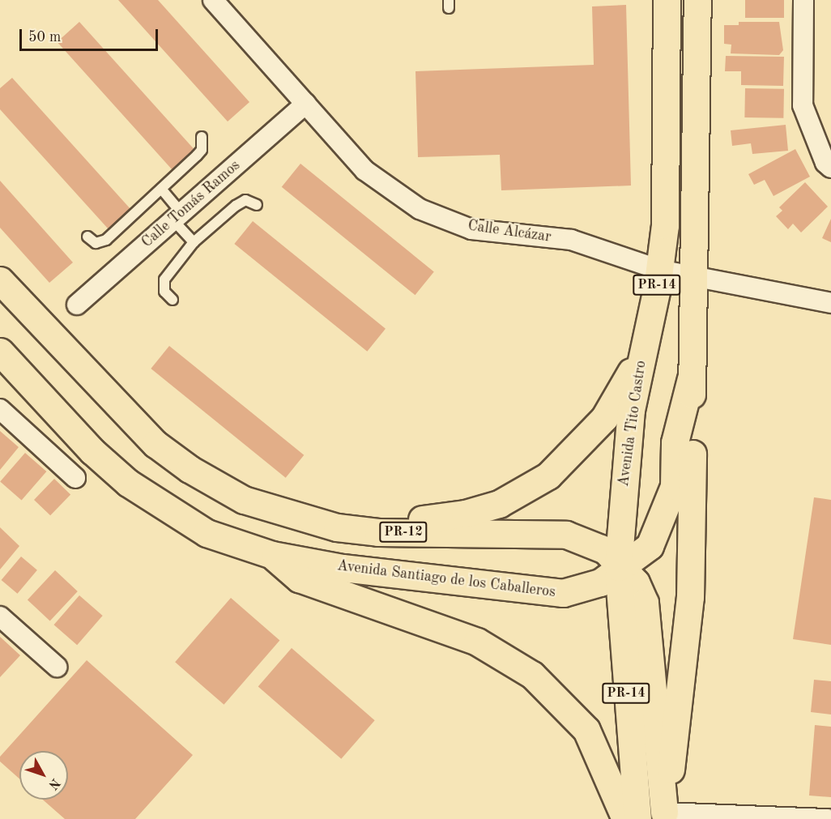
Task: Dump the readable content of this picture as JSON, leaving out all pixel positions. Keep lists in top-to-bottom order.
{
  "streets": {
    "main road": [
      "PR-14",
      "Avenida Tito Castro",
      "PR-12",
      "Avenida Santiago de los Caballeros"
    ],
    "street": ["Calle Tomás Ramos", "Calle Alcázar"]
  },
  "crossings": [
    ["Calle Tomás Ramos", "Calle Alcázar"],
    ["Calle Alcázar", "PR-14"],
    ["Calle Alcázar", "Avenida Tito Castro"],
    ["PR-14", "Avenida Santiago de los Caballeros"],
    ["Avenida Tito Castro", "PR-12"],
    ["Avenida Tito Castro", "Avenida Santiago de los Caballeros"],
    ["PR-12", "Avenida Santiago de los Caballeros"]
  ],
  "scale_bar": "50 m",
  "north": "bottom right"
}
